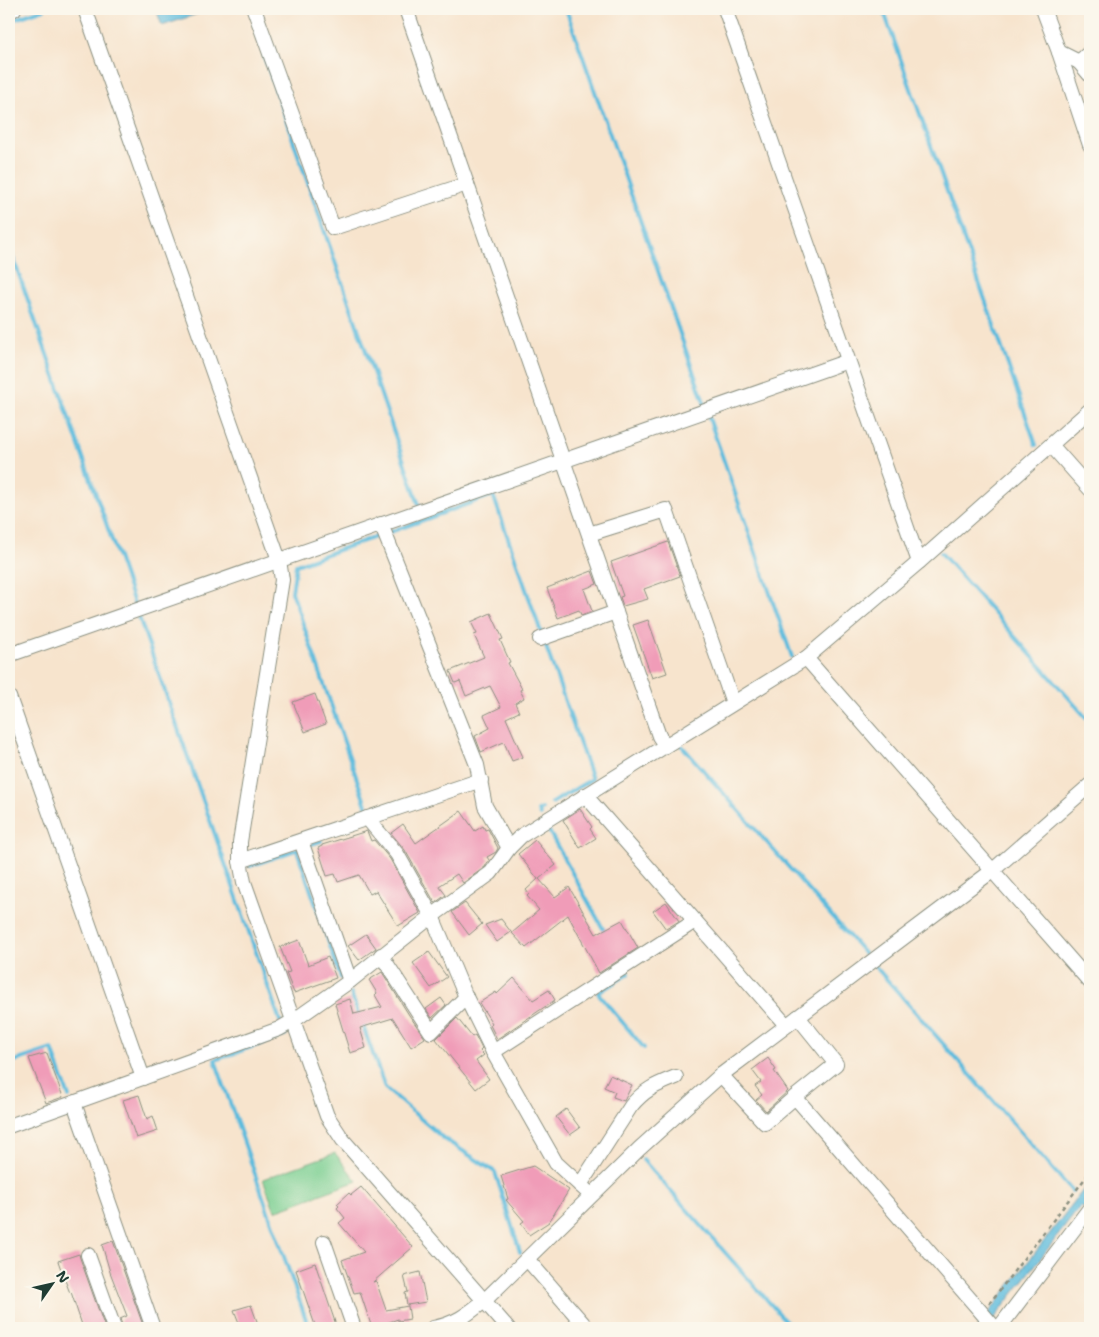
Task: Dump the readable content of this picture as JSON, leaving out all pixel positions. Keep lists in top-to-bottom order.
{
  "north": "top right"
}
